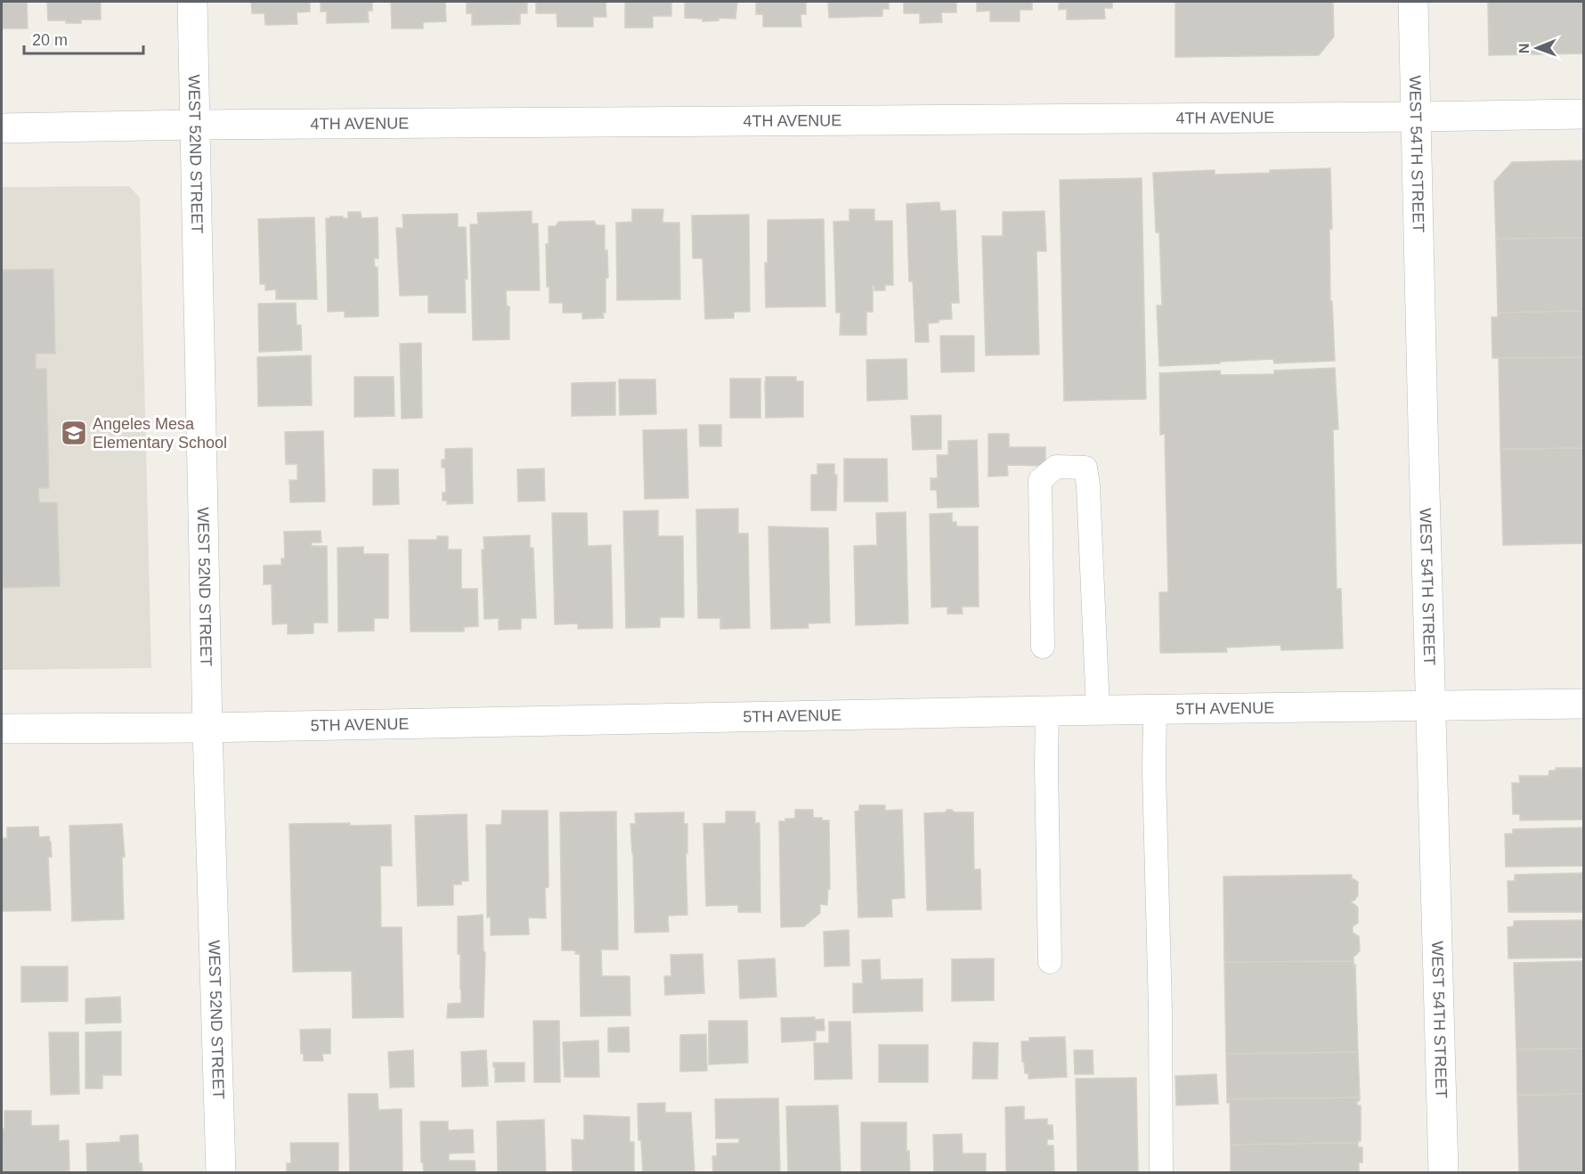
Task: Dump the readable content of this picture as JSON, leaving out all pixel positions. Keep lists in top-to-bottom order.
{
  "streets": {
    "street": [
      "4TH AVENUE",
      "WEST 52ND STREET",
      "WEST 54TH STREET",
      "5TH AVENUE"
    ]
  },
  "crossings": [
    ["4TH AVENUE", "WEST 52ND STREET"],
    ["4TH AVENUE", "WEST 54TH STREET"],
    ["WEST 52ND STREET", "5TH AVENUE"],
    ["WEST 54TH STREET", "5TH AVENUE"]
  ],
  "places": {
    "school or university": ["Angeles Mesa Elementary School"]
  },
  "scale_bar": "20 m",
  "north": "left"
}
